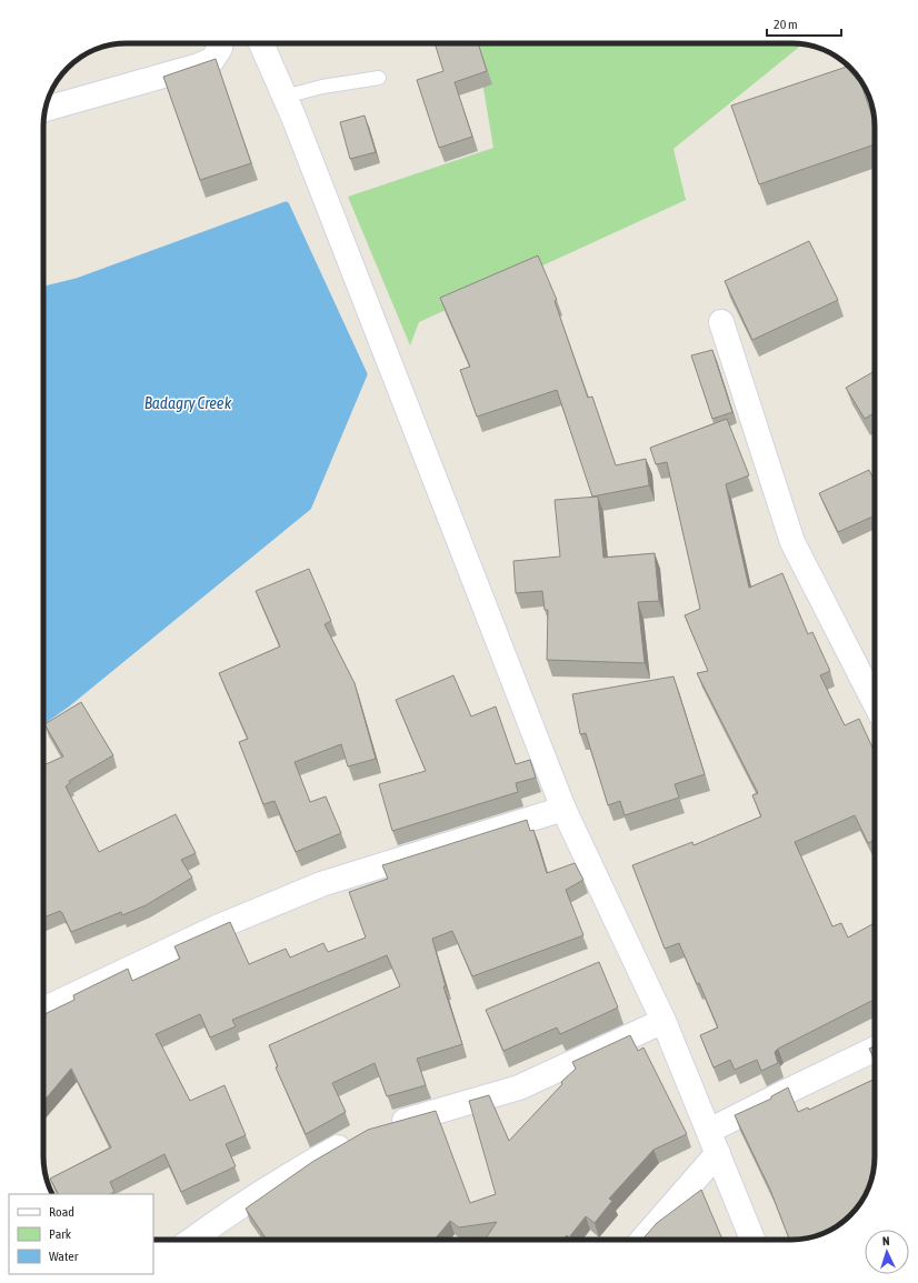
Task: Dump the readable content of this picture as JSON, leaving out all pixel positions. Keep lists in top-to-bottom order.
{
  "water": ["Badagry Creek"],
  "legend": ["Road", "Park", "Water"],
  "scale_bar": "20 m",
  "north": "top"
}
